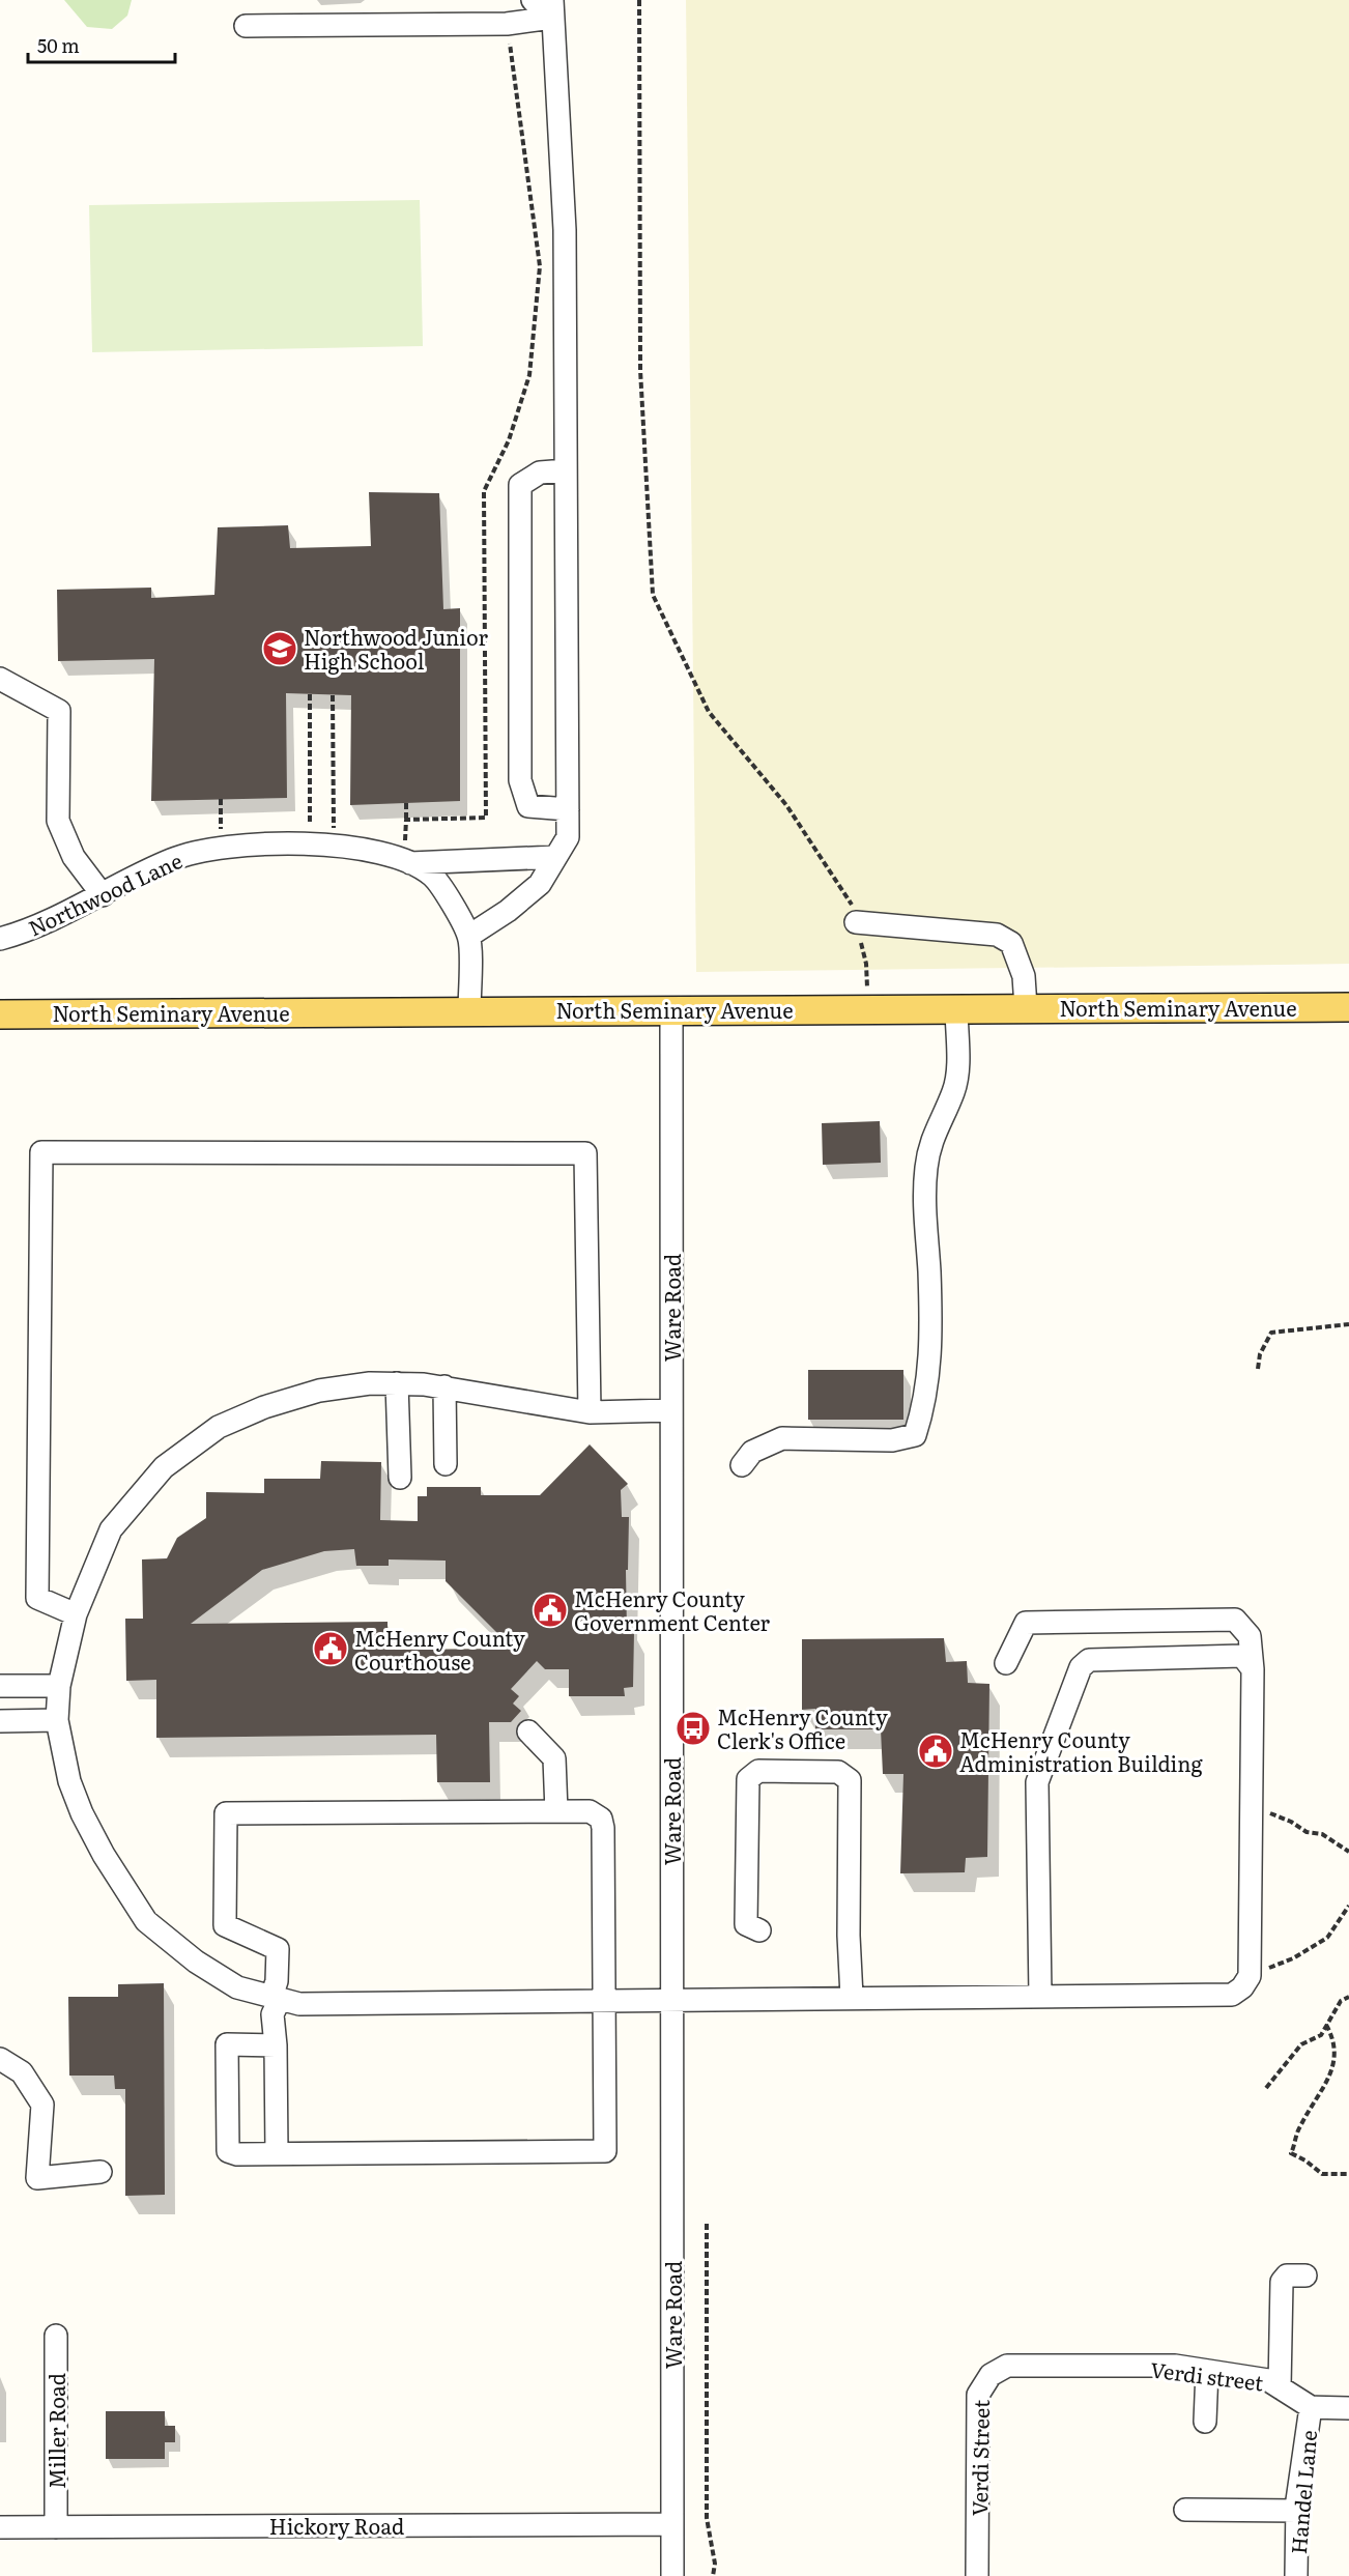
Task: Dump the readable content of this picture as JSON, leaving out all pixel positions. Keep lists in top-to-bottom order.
{
  "streets": {
    "main road": ["North Seminary Avenue"],
    "street": [
      "Northwood Lane",
      "Ware Road",
      "Verdi street",
      "Miller Road",
      "Verdi Street",
      "Handel Lane",
      "Hickory Road"
    ]
  },
  "crossings": [
    ["North Seminary Avenue", "Ware Road"],
    ["Ware Road", "Hickory Road"],
    ["Verdi street", "Verdi Street"],
    ["Verdi street", "Handel Lane"],
    ["Miller Road", "Hickory Road"]
  ],
  "places": {
    "school or university": ["Northwood Junior High School"],
    "public building": ["McHenry County Government Center", "McHenry County Courthouse", "McHenry County Administration Building"],
    "bus stop": ["McHenry County Clerk's Office"]
  },
  "scale_bar": "50 m"
}
